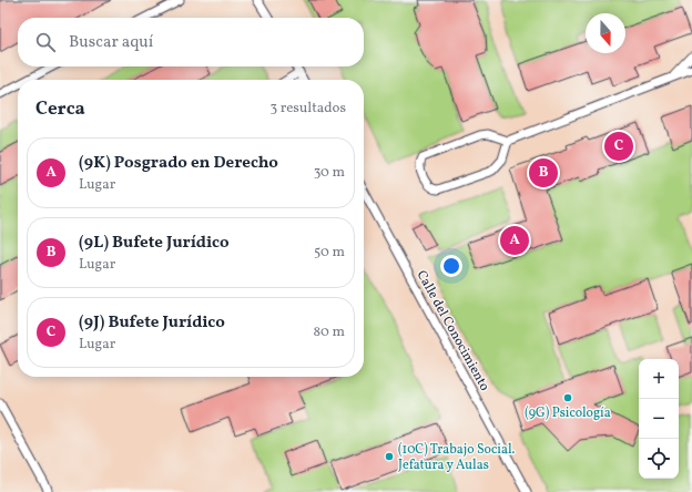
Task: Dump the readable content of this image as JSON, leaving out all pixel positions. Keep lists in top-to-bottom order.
{
  "streets": {
    "lane": ["Calle del Conocimiento"]
  },
  "places": ["(9G) Psicología", "(10C) Trabajo Social. Jefatura y Aulas"],
  "north": "bottom",
  "page": {
    "search": "Buscar aquí",
    "heading": ["Cerca", "3 resultados"],
    "pins": ["C", "B", "A"],
    "list": [
      {
        "mark": "A",
        "name": "(9K) Posgrado en Derecho",
        "note": "Lugar",
        "value": "30 m"
      },
      {
        "mark": "B",
        "name": "(9L) Bufete Jurídico",
        "note": "Lugar",
        "value": "50 m"
      },
      {
        "mark": "C",
        "name": "(9J) Bufete Jurídico",
        "note": "Lugar",
        "value": "80 m"
      }
    ],
    "map_buttons": ["+", "−"]
  }
}
